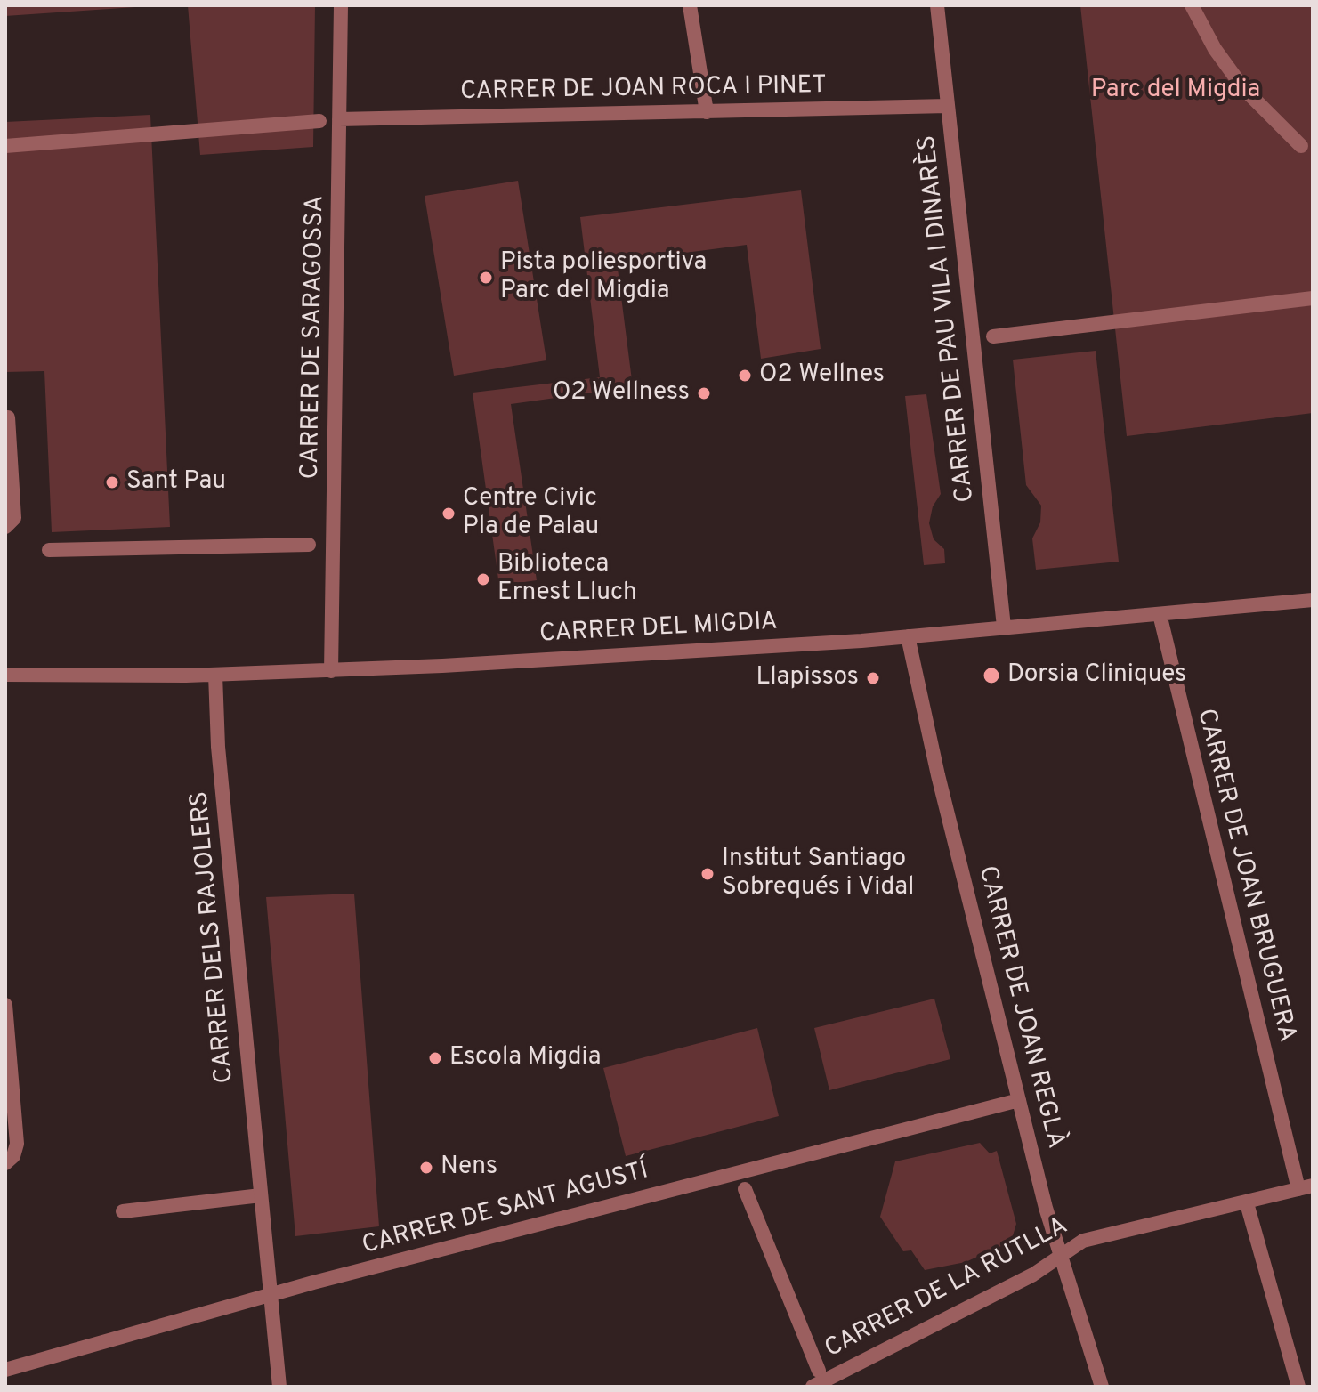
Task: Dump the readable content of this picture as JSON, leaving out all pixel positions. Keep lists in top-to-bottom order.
{
  "streets": {
    "street": [
      "CARRER DE JOAN ROCA I PINET",
      "CARRER DE PAU VILA I DINARÈS",
      "CARRER DE SARAGOSSA",
      "CARRER DEL MIGDIA",
      "CARRER DE JOAN BRUGUERA",
      "CARRER DELS RAJOLERS",
      "CARRER DE JOAN REGLÀ",
      "CARRER DE SANT AGUSTÍ",
      "CARRER DE LA RUTLLA"
    ]
  },
  "crossings": [
    ["CARRER DE JOAN ROCA I PINET", "CARRER DE PAU VILA I DINARÈS"],
    ["CARRER DE JOAN ROCA I PINET", "CARRER DE SARAGOSSA"],
    ["CARRER DE PAU VILA I DINARÈS", "CARRER DEL MIGDIA"],
    ["CARRER DE SARAGOSSA", "CARRER DEL MIGDIA"],
    ["CARRER DEL MIGDIA", "CARRER DE JOAN BRUGUERA"],
    ["CARRER DEL MIGDIA", "CARRER DELS RAJOLERS"],
    ["CARRER DEL MIGDIA", "CARRER DE JOAN REGLÀ"],
    ["CARRER DE JOAN BRUGUERA", "CARRER DE LA RUTLLA"],
    ["CARRER DELS RAJOLERS", "CARRER DE SANT AGUSTÍ"],
    ["CARRER DE JOAN REGLÀ", "CARRER DE SANT AGUSTÍ"],
    ["CARRER DE JOAN REGLÀ", "CARRER DE LA RUTLLA"]
  ],
  "parks": ["Parc del Migdia"],
  "places": [
    "Pista poliesportiva Parc del Migdia",
    "O2 Wellnes",
    "O2 Wellness",
    "Sant Pau",
    "Centre Civic Pla de Palau",
    "Biblioteca Ernest Lluch",
    "Dorsia Cliniques",
    "Llapissos",
    "Institut Santiago Sobrequés i Vidal",
    "Escola Migdia",
    "Nens"
  ]
}
